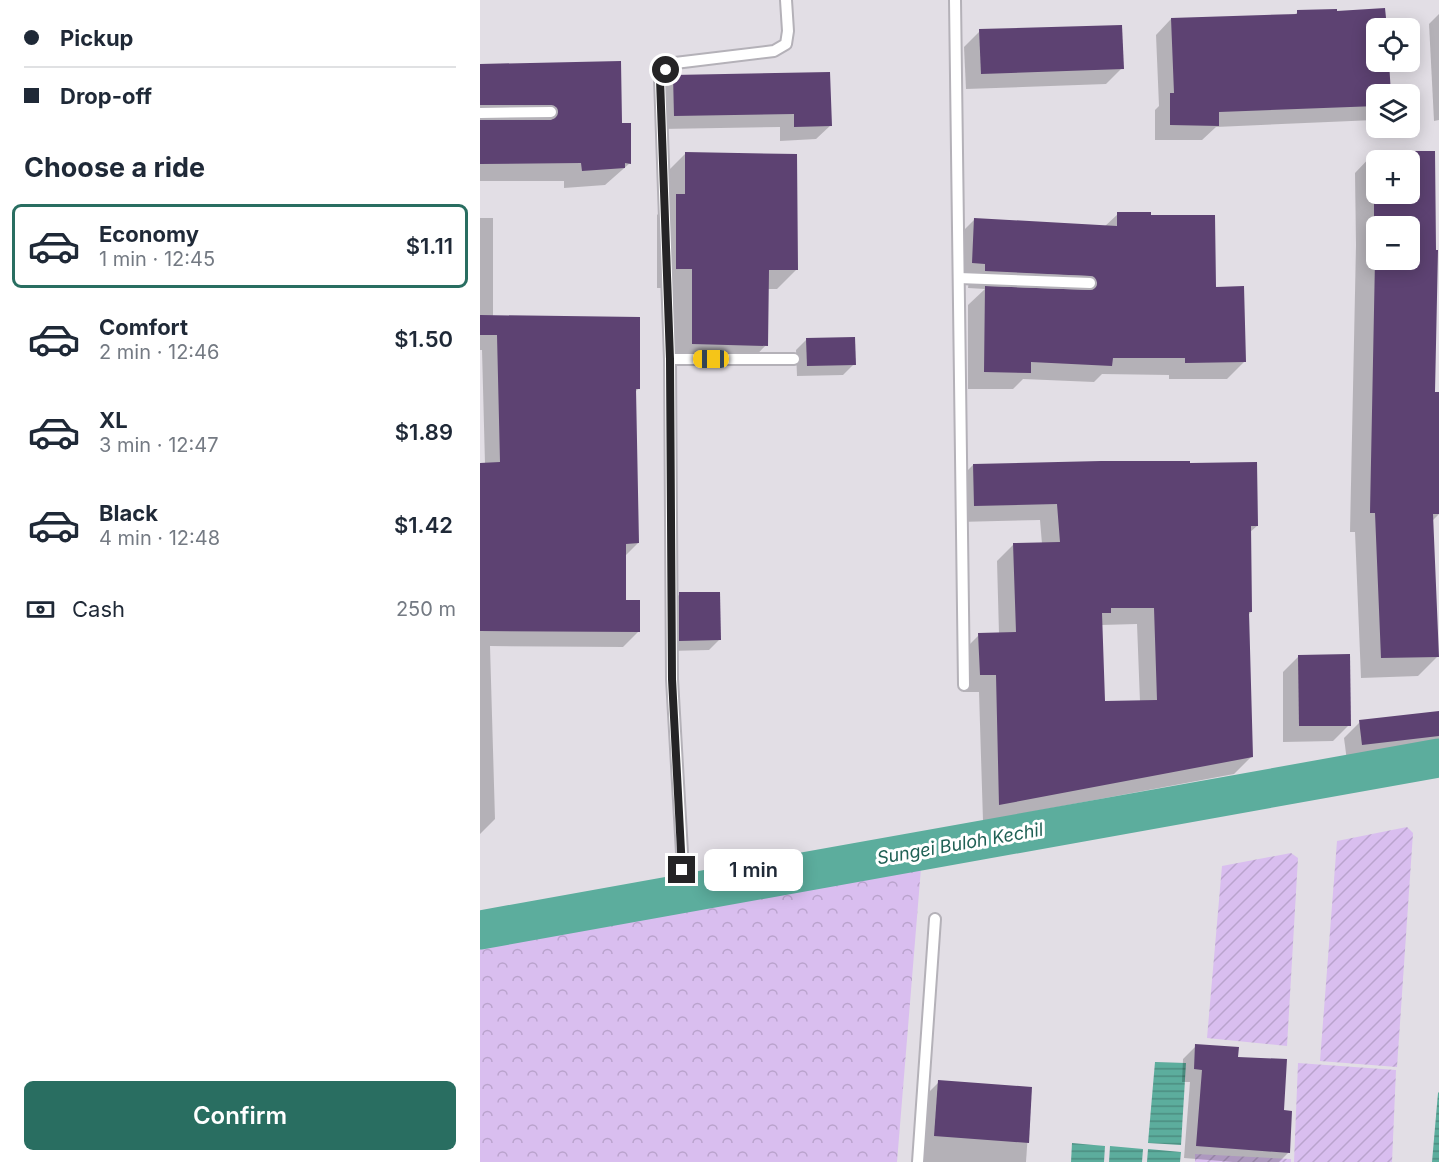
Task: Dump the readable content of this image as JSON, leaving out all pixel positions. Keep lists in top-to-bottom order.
{
  "water": ["Sungei Buloh Kechil"],
  "page": {
    "banner": ["Pickup", "Drop-off"],
    "map_buttons": ["+", "−"],
    "heading": "Choose a ride",
    "list": [
      {
        "name": "Economy",
        "note": "1 min · 12:45",
        "value": "$1.11"
      },
      {
        "name": "Comfort",
        "note": "2 min · 12:46",
        "value": "$1.50"
      },
      {
        "name": "XL",
        "note": "3 min · 12:47",
        "value": "$1.89"
      },
      {
        "name": "Black",
        "note": "4 min · 12:48",
        "value": "$1.42"
      }
    ],
    "pay": ["Cash", "250 m"],
    "bubble": "1 min",
    "buttons": "Confirm"
  }
}
